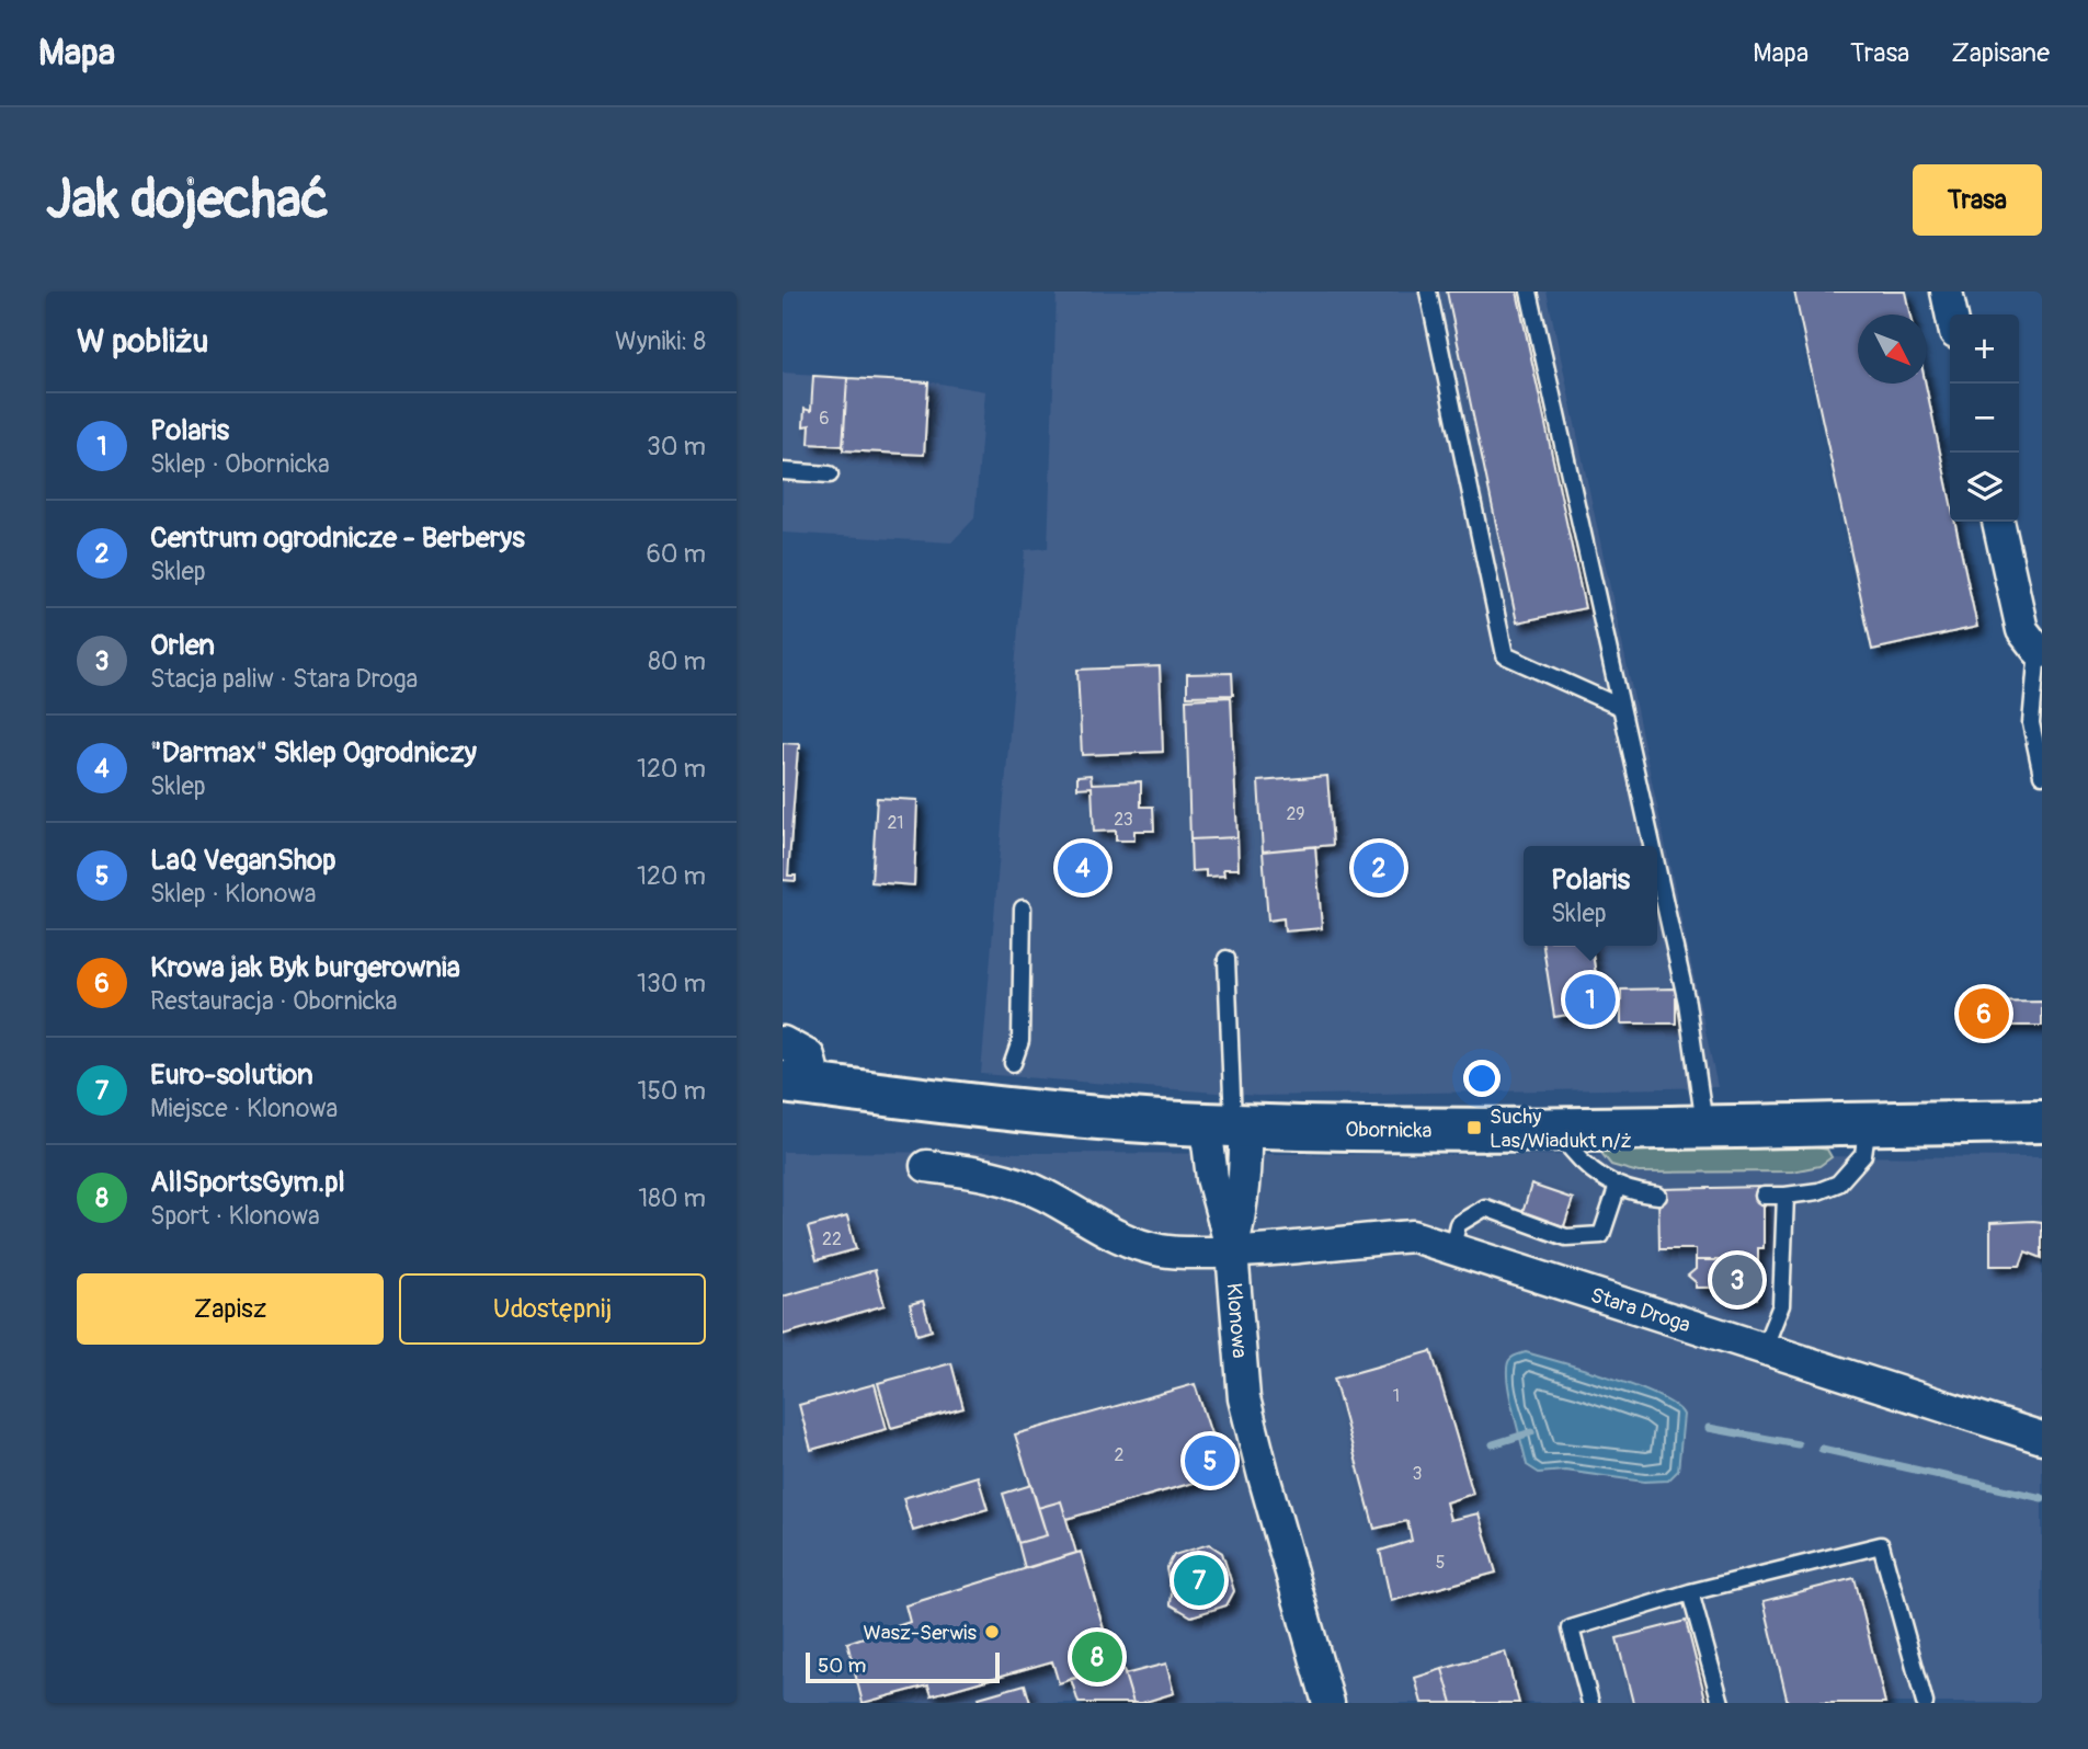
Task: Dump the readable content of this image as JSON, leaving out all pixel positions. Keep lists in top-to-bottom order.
{
  "streets": {
    "main road": ["Obornicka"],
    "street": ["Stara Droga", "Klonowa"]
  },
  "crossings": [
    ["Stara Droga", "Klonowa"]
  ],
  "places": {
    "transit": ["Suchy Las/Wiadukt n/ż"],
    "other": ["Wasz-Serwis"]
  },
  "house_numbers": [
    "6",
    "29",
    "23",
    "21",
    "22",
    "1",
    "2",
    "3",
    "5"
  ],
  "scale_bar": "50 m",
  "north": "bottom right",
  "page": {
    "header": "Mapa",
    "nav": ["Mapa", "Trasa", "Zapisane"],
    "buttons": [
      "Trasa",
      ["Zapisz", "Udostępnij"]
    ],
    "title": "Jak dojechać",
    "heading": ["W pobliżu", "Wyniki: 8"],
    "map_buttons": ["+", "−"],
    "list": [
      {
        "mark": "1",
        "name": "Polaris",
        "note": "Sklep · Obornicka",
        "value": "30 m"
      },
      {
        "mark": "2",
        "name": "Centrum ogrodnicze - Berberys",
        "note": "Sklep",
        "value": "60 m"
      },
      {
        "mark": "3",
        "name": "Orlen",
        "note": "Stacja paliw · Stara Droga",
        "value": "80 m"
      },
      {
        "mark": "4",
        "name": "\"Darmax\" Sklep Ogrodniczy",
        "note": "Sklep",
        "value": "120 m"
      },
      {
        "mark": "5",
        "name": "LaQ VeganShop",
        "note": "Sklep · Klonowa",
        "value": "120 m"
      },
      {
        "mark": "6",
        "name": "Krowa jak Byk burgerownia",
        "note": "Restauracja · Obornicka",
        "value": "130 m"
      },
      {
        "mark": "7",
        "name": "Euro-solution",
        "note": "Miejsce · Klonowa",
        "value": "150 m"
      },
      {
        "mark": "8",
        "name": "AllSportsGym.pl",
        "note": "Sport · Klonowa",
        "value": "180 m"
      }
    ],
    "pins": [
      "2",
      "4",
      "1",
      "6",
      "3",
      "5",
      "7",
      "8"
    ],
    "popup": ["Polaris", "Sklep"],
    "scale": "50 m"
  }
}
